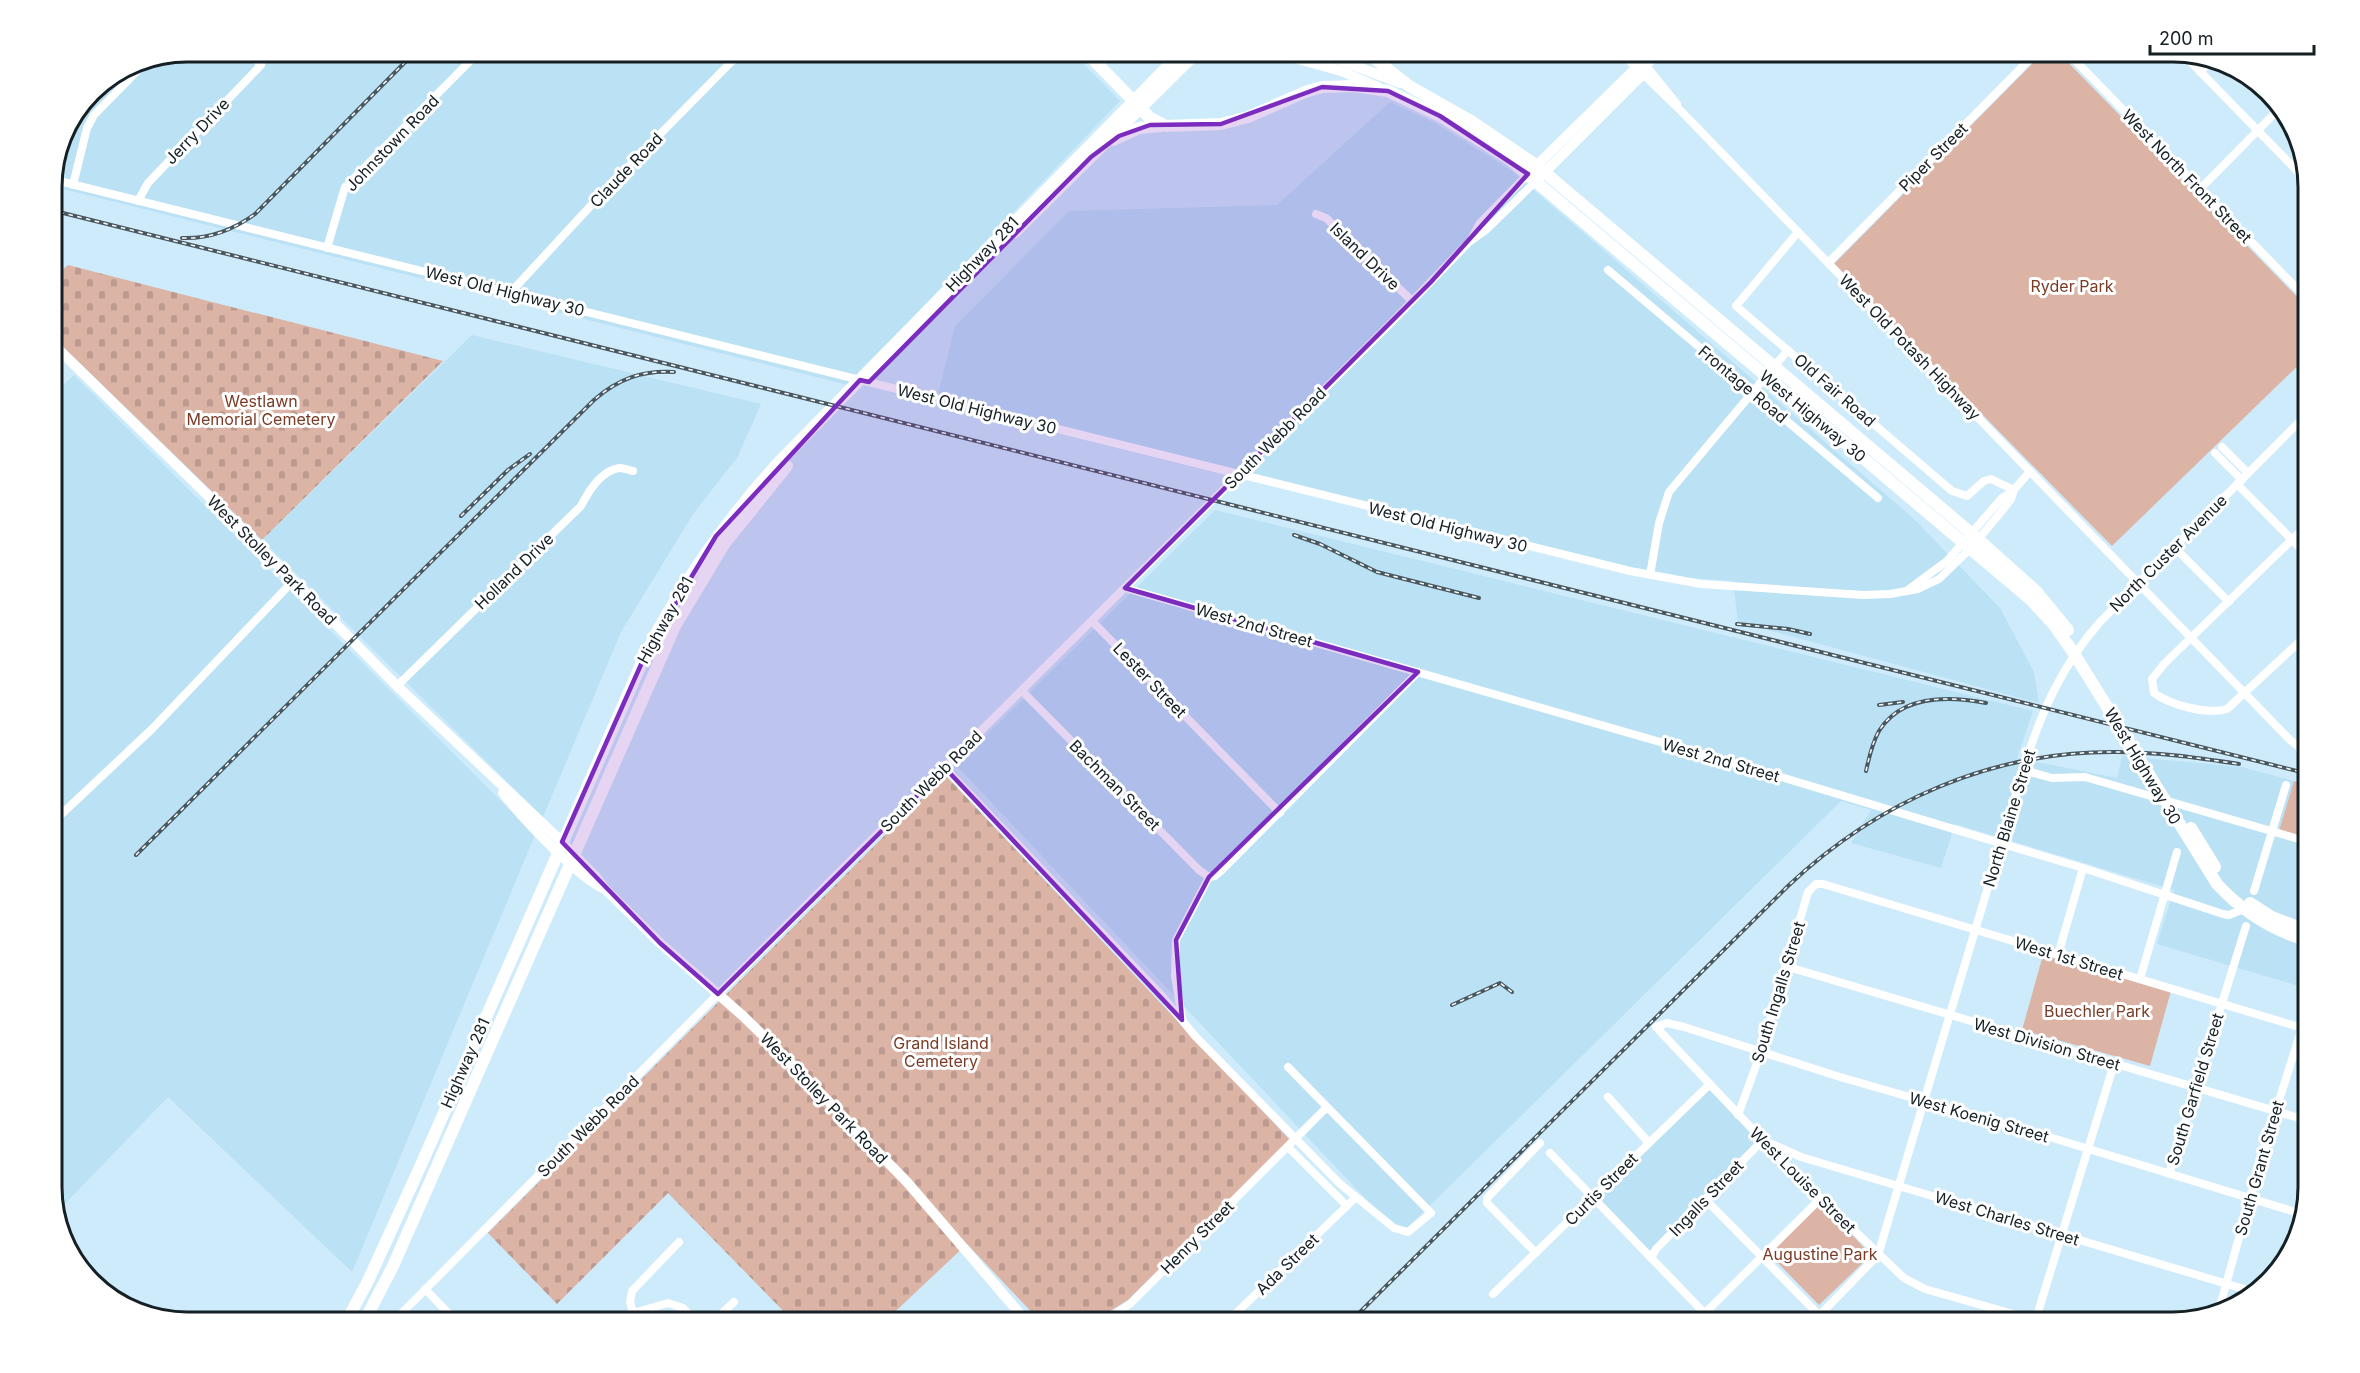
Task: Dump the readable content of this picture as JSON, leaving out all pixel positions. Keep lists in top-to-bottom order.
{
  "streets": {
    "highway": ["Highway 281", "West Highway 30"],
    "main road": ["South Webb Road", "West Stolley Park Road"],
    "street": [
      "Jerry Drive",
      "Johnstown Road",
      "Piper Street",
      "Claude Road",
      "West North Front Street",
      "Island Drive",
      "West Old Highway 30",
      "West Old Potash Highway",
      "Frontage Road",
      "Old Fair Road",
      "North Custer Avenue",
      "Holland Drive",
      "West 2nd Street",
      "Lester Street",
      "Bachman Street",
      "North Blaine Street",
      "West 1st Street",
      "South Ingalls Street",
      "West Division Street",
      "South Garfield Street",
      "West Koenig Street",
      "South Grant Street",
      "West Louise Street",
      "Curtis Street",
      "Ingalls Street",
      "West Charles Street",
      "Henry Street",
      "Ada Street"
    ]
  },
  "crossings": [
    ["Jerry Drive", "West Old Highway 30"],
    ["Johnstown Road", "West Old Highway 30"],
    ["Piper Street", "West Old Potash Highway"],
    ["Claude Road", "West Old Highway 30"],
    ["Highway 281", "West Stolley Park Road"],
    ["Island Drive", "South Webb Road"],
    ["West Old Highway 30", "West Old Potash Highway"],
    ["West Old Highway 30", "Old Fair Road"],
    ["West Old Highway 30", "West Highway 30"],
    ["West Old Highway 30", "South Webb Road"],
    ["West Old Potash Highway", "Old Fair Road"],
    ["West Old Potash Highway", "South Webb Road"],
    ["West Old Potash Highway", "North Custer Avenue"],
    ["West Highway 30", "South Webb Road"],
    ["West Highway 30", "West 2nd Street"],
    ["South Webb Road", "West Stolley Park Road"],
    ["South Webb Road", "West 2nd Street"],
    ["South Webb Road", "Lester Street"],
    ["South Webb Road", "Bachman Street"],
    ["North Custer Avenue", "North Blaine Street"],
    ["West Stolley Park Road", "Holland Drive"],
    ["West 2nd Street", "North Blaine Street"],
    ["North Blaine Street", "West 1st Street"],
    ["North Blaine Street", "West Division Street"],
    ["North Blaine Street", "West Koenig Street"],
    ["North Blaine Street", "West Louise Street"],
    ["North Blaine Street", "West Charles Street"],
    ["West 1st Street", "South Ingalls Street"],
    ["West 1st Street", "South Garfield Street"],
    ["South Ingalls Street", "West Division Street"],
    ["South Ingalls Street", "West Koenig Street"],
    ["South Ingalls Street", "West Louise Street"],
    ["West Division Street", "South Garfield Street"],
    ["West Division Street", "South Grant Street"],
    ["South Garfield Street", "West Koenig Street"],
    ["West Koenig Street", "South Grant Street"],
    ["West Koenig Street", "West Louise Street"],
    ["South Grant Street", "West Charles Street"],
    ["West Louise Street", "Curtis Street"],
    ["West Louise Street", "Ingalls Street"],
    ["West Louise Street", "West Charles Street"],
    ["Ingalls Street", "West Charles Street"]
  ],
  "parks": [
    "Ryder Park",
    "Westlawn Memorial Cemetery",
    "Buechler Park",
    "Grand Island Cemetery",
    "Augustine Park"
  ],
  "scale_bar": "200 m"
}
